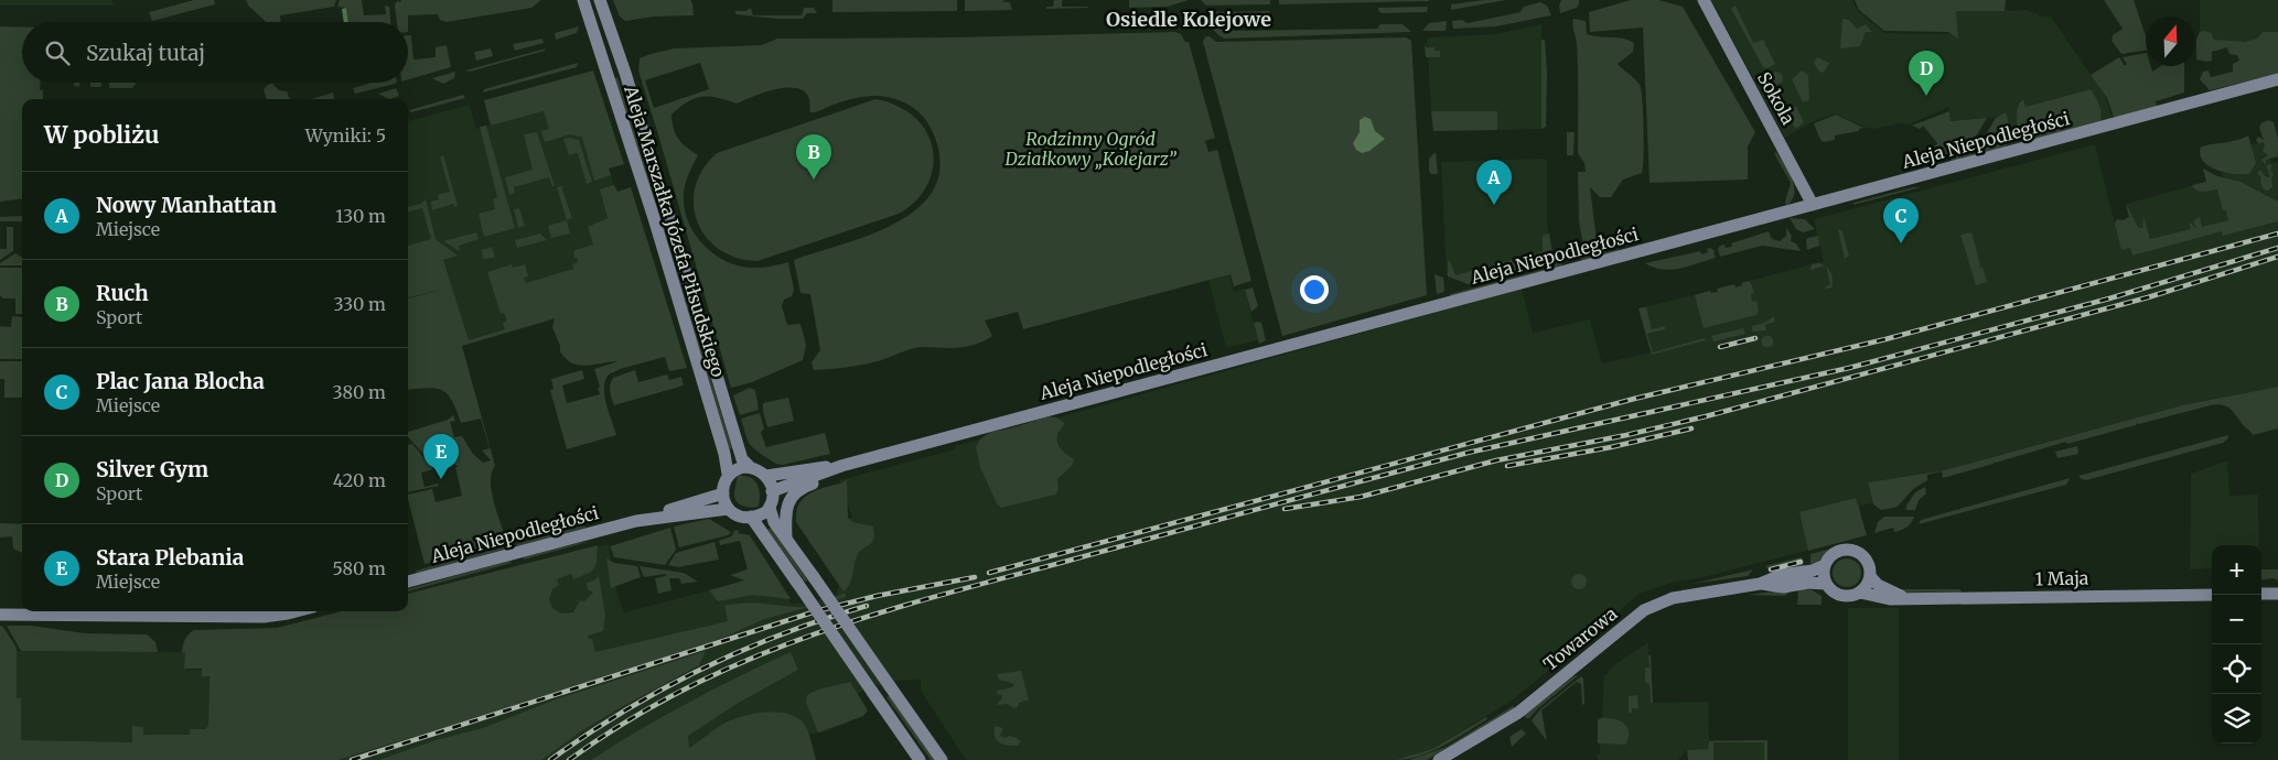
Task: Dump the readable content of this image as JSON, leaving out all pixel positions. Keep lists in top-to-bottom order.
{
  "streets": {
    "street": [
      "Sokola",
      "Aleja Niepodległości",
      "Aleja Marszałka Józefa Piłsudskiego",
      "1 Maja",
      "Towarowa"
    ]
  },
  "crossings": [
    ["Sokola", "Aleja Niepodległości"],
    ["Aleja Niepodległości", "Aleja Marszałka Józefa Piłsudskiego"],
    ["1 Maja", "Towarowa"]
  ],
  "districts": ["Osiedle Kolejowe"],
  "parks": ["Rodzinny Ogród Działkowy „Kolejarz”"],
  "north": "top",
  "page": {
    "search": "Szukaj tutaj",
    "pins": [
      "D",
      "B",
      "A",
      "C",
      "E"
    ],
    "heading": ["W pobliżu", "Wyniki: 5"],
    "list": [
      {
        "mark": "A",
        "name": "Nowy Manhattan",
        "note": "Miejsce",
        "value": "130 m"
      },
      {
        "mark": "B",
        "name": "Ruch",
        "note": "Sport",
        "value": "330 m"
      },
      {
        "mark": "C",
        "name": "Plac Jana Blocha",
        "note": "Miejsce",
        "value": "380 m"
      },
      {
        "mark": "D",
        "name": "Silver Gym",
        "note": "Sport",
        "value": "420 m"
      },
      {
        "mark": "E",
        "name": "Stara Plebania",
        "note": "Miejsce",
        "value": "580 m"
      }
    ],
    "map_buttons": ["+", "−"]
  }
}
